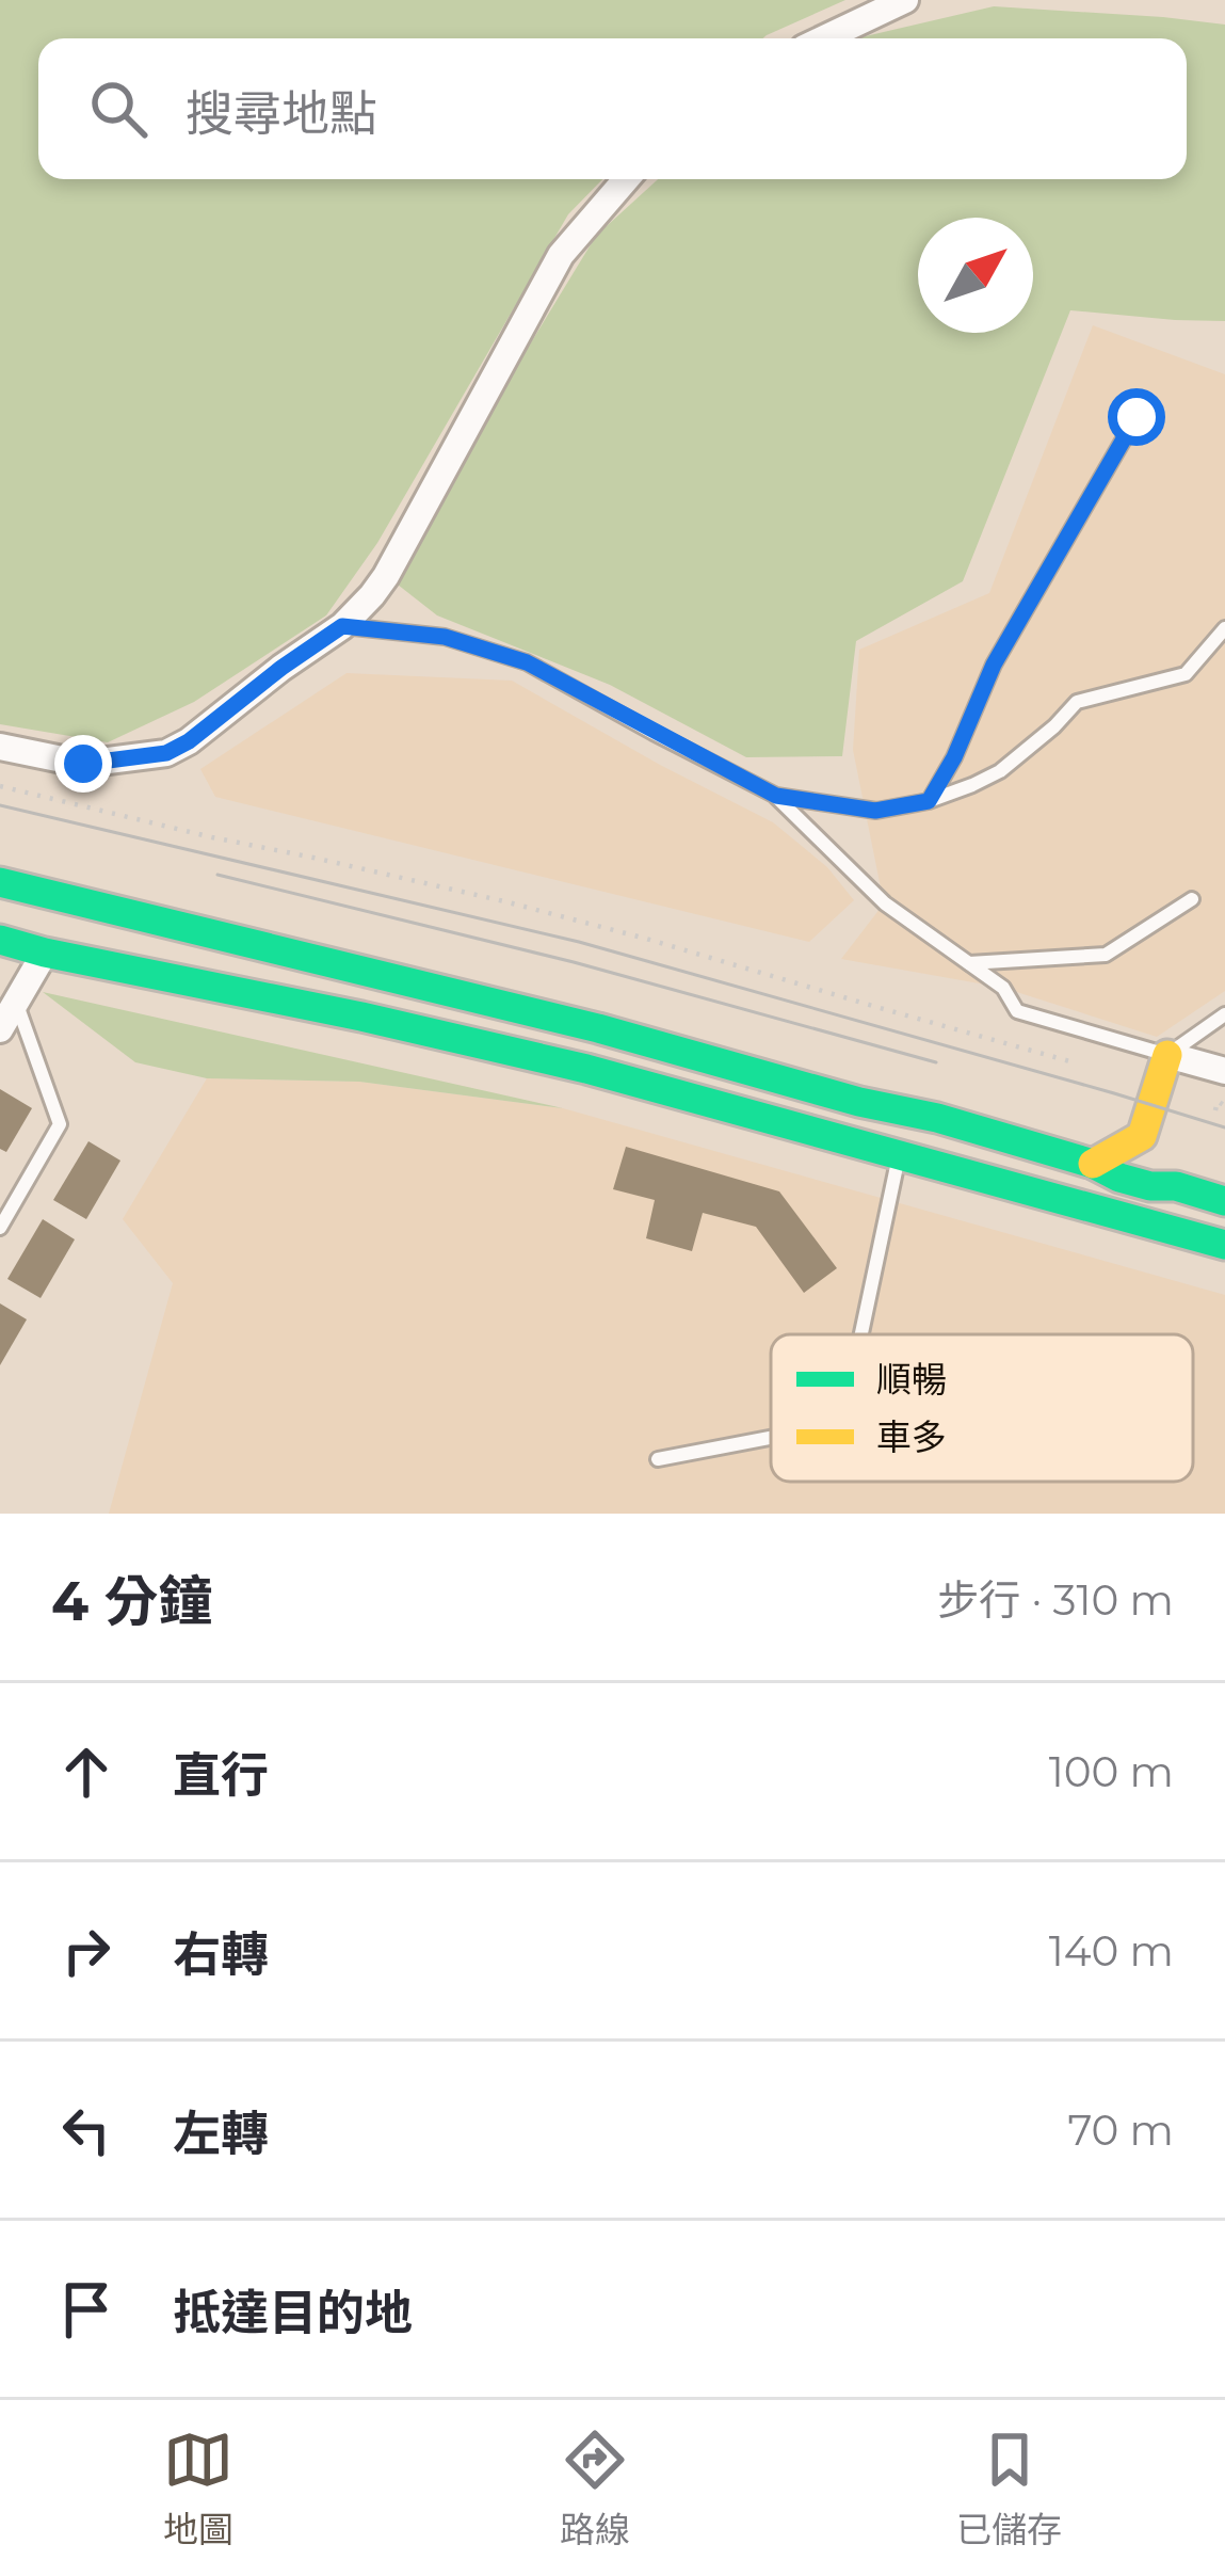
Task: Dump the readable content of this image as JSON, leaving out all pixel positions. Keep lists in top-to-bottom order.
{
  "legend": ["順暢", "車多"],
  "north": "top right",
  "page": {
    "search": "搜尋地點",
    "heading": ["4 分鐘", "步行 · 310 m"],
    "list": [
      ["直行", "100 m"],
      ["右轉", "140 m"],
      ["左轉", "70 m"],
      "抵達目的地"
    ],
    "nav": ["地圖", "路線", "已儲存"]
  }
}
